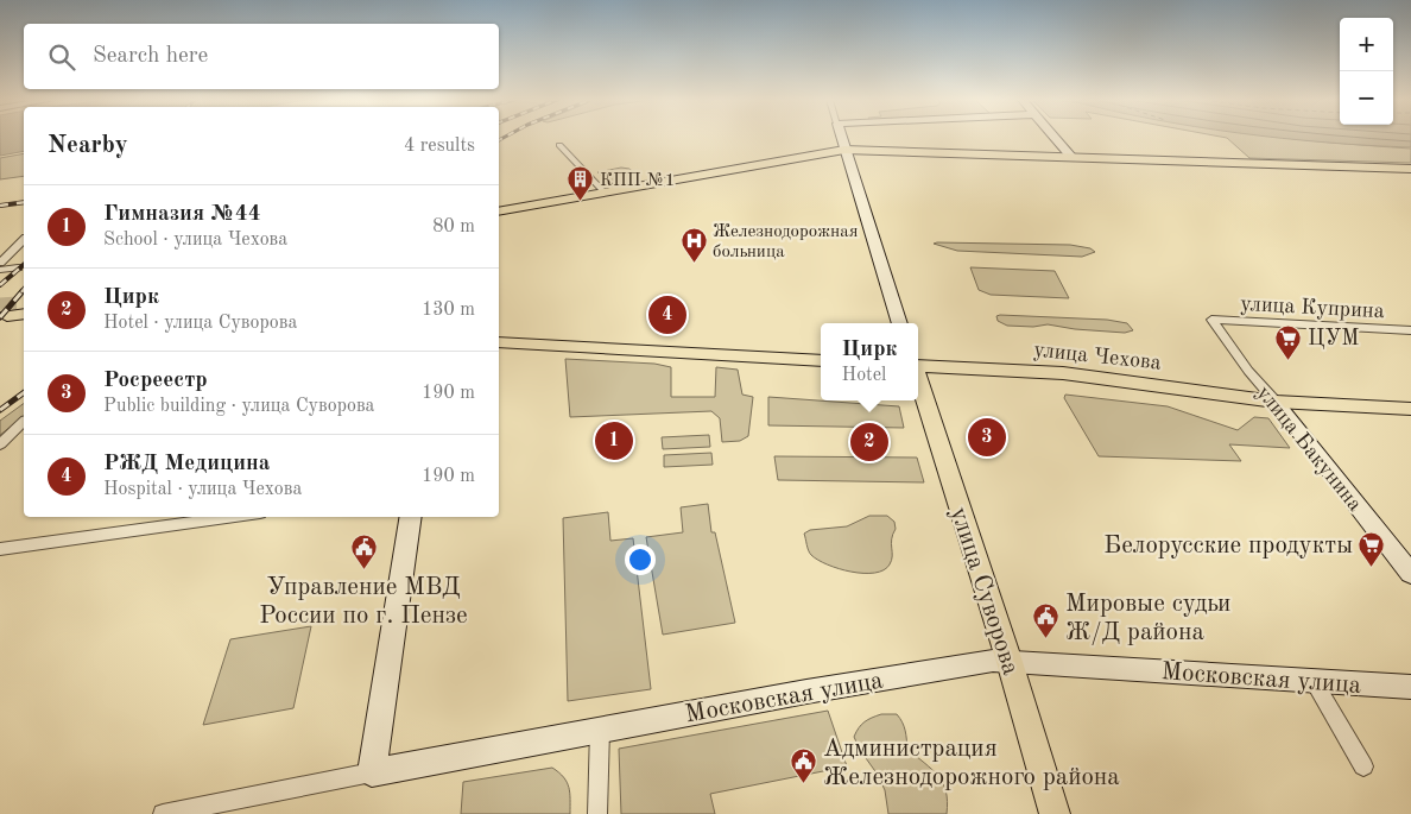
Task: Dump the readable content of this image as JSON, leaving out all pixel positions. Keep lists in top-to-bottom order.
{
  "streets": {
    "main road": [
      "улица Чехова",
      "улица Бакунина",
      "улица Суворова",
      "Московская улица"
    ],
    "street": ["улица Куприна"]
  },
  "crossings": [
    ["улица Куприна", "улица Бакунина"],
    ["улица Чехова", "улица Бакунина"],
    ["улица Суворова", "Московская улица"]
  ],
  "places": {
    "building": ["КПП №1"],
    "hospital": ["Железнодорожная больница"],
    "supermarket": ["ЦУМ", "Белорусские продукты"],
    "public building": ["Управление МВД России по г. Пензе", "Мировые судьи Ж/Д района", "Администрация Железнодорожного района"]
  },
  "page": {
    "map_buttons": ["+", "−"],
    "search": "Search here",
    "heading": ["Nearby", "4 results"],
    "list": [
      {
        "mark": "1",
        "name": "Гимназия №44",
        "note": "School · улица Чехова",
        "value": "80 m"
      },
      {
        "mark": "2",
        "name": "Цирк",
        "note": "Hotel · улица Суворова",
        "value": "130 m"
      },
      {
        "mark": "3",
        "name": "Росреестр",
        "note": "Public building · улица Суворова",
        "value": "190 m"
      },
      {
        "mark": "4",
        "name": "РЖД Медицина",
        "note": "Hospital · улица Чехова",
        "value": "190 m"
      }
    ],
    "pins": [
      "4",
      "3",
      "1",
      "2"
    ],
    "popup": ["Цирк", "Hotel"]
  }
}
